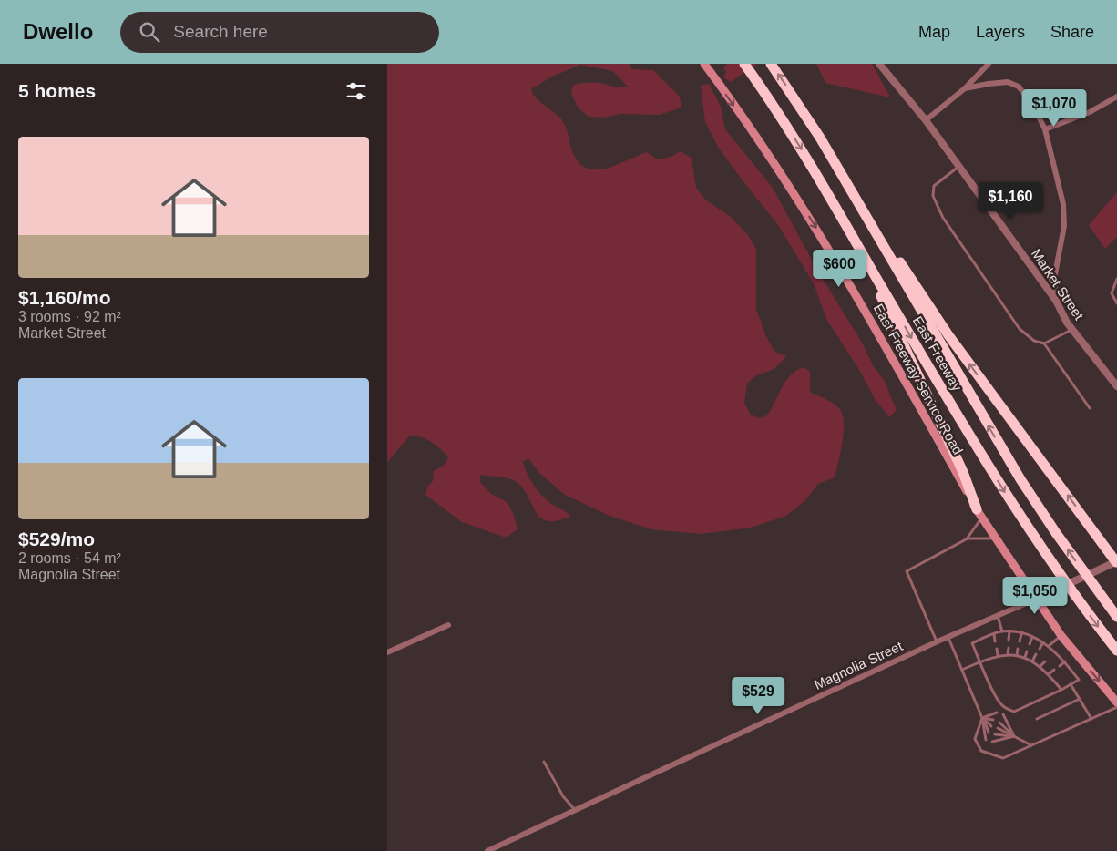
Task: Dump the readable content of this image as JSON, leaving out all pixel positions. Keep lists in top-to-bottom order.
{
  "streets": {
    "highway": ["East Freeway"],
    "main road": ["East Freeway Service Road"],
    "street": ["Market Street", "Magnolia Street"]
  },
  "crossings": [
    ["East Freeway Service Road", "Magnolia Street"]
  ],
  "one_way": ["East Freeway Service Road"],
  "page": {
    "header": "Dwello",
    "search": "Search here",
    "nav": ["Map", "Layers", "Share"],
    "heading": "5 homes",
    "price": [
      "$1,070",
      "$1,160",
      "$600",
      "$1,050",
      "$529"
    ],
    "list": [
      {
        "name": "$1,160/mo",
        "note": "3 rooms · 92 m² · Market Street"
      },
      {
        "name": "$529/mo",
        "note": "2 rooms · 54 m² · Magnolia Street"
      }
    ]
  }
}
